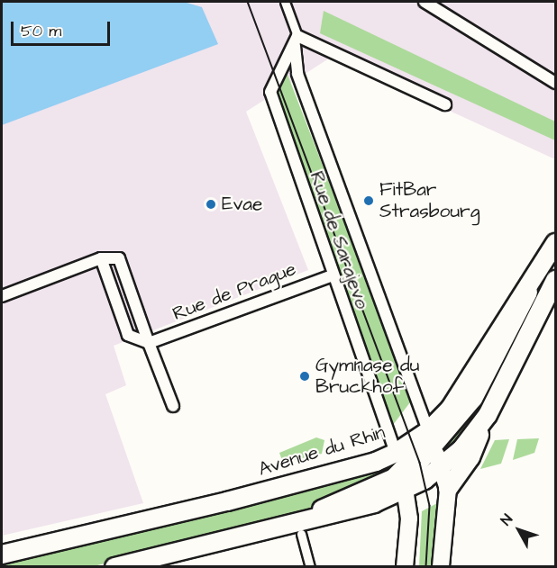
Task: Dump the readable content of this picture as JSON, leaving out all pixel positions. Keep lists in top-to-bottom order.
{
  "streets": {
    "main road": ["Avenue du Rhin"],
    "street": ["Rue de Sarajevo", "Rue de Prague"]
  },
  "crossings": [
    ["Rue de Sarajevo", "Rue de Prague"],
    ["Rue de Sarajevo", "Avenue du Rhin"]
  ],
  "places": ["FitBar Strasbourg", "Evae", "Gymnase du Bruckhof"],
  "scale_bar": "50 m",
  "north": "top left"
}
